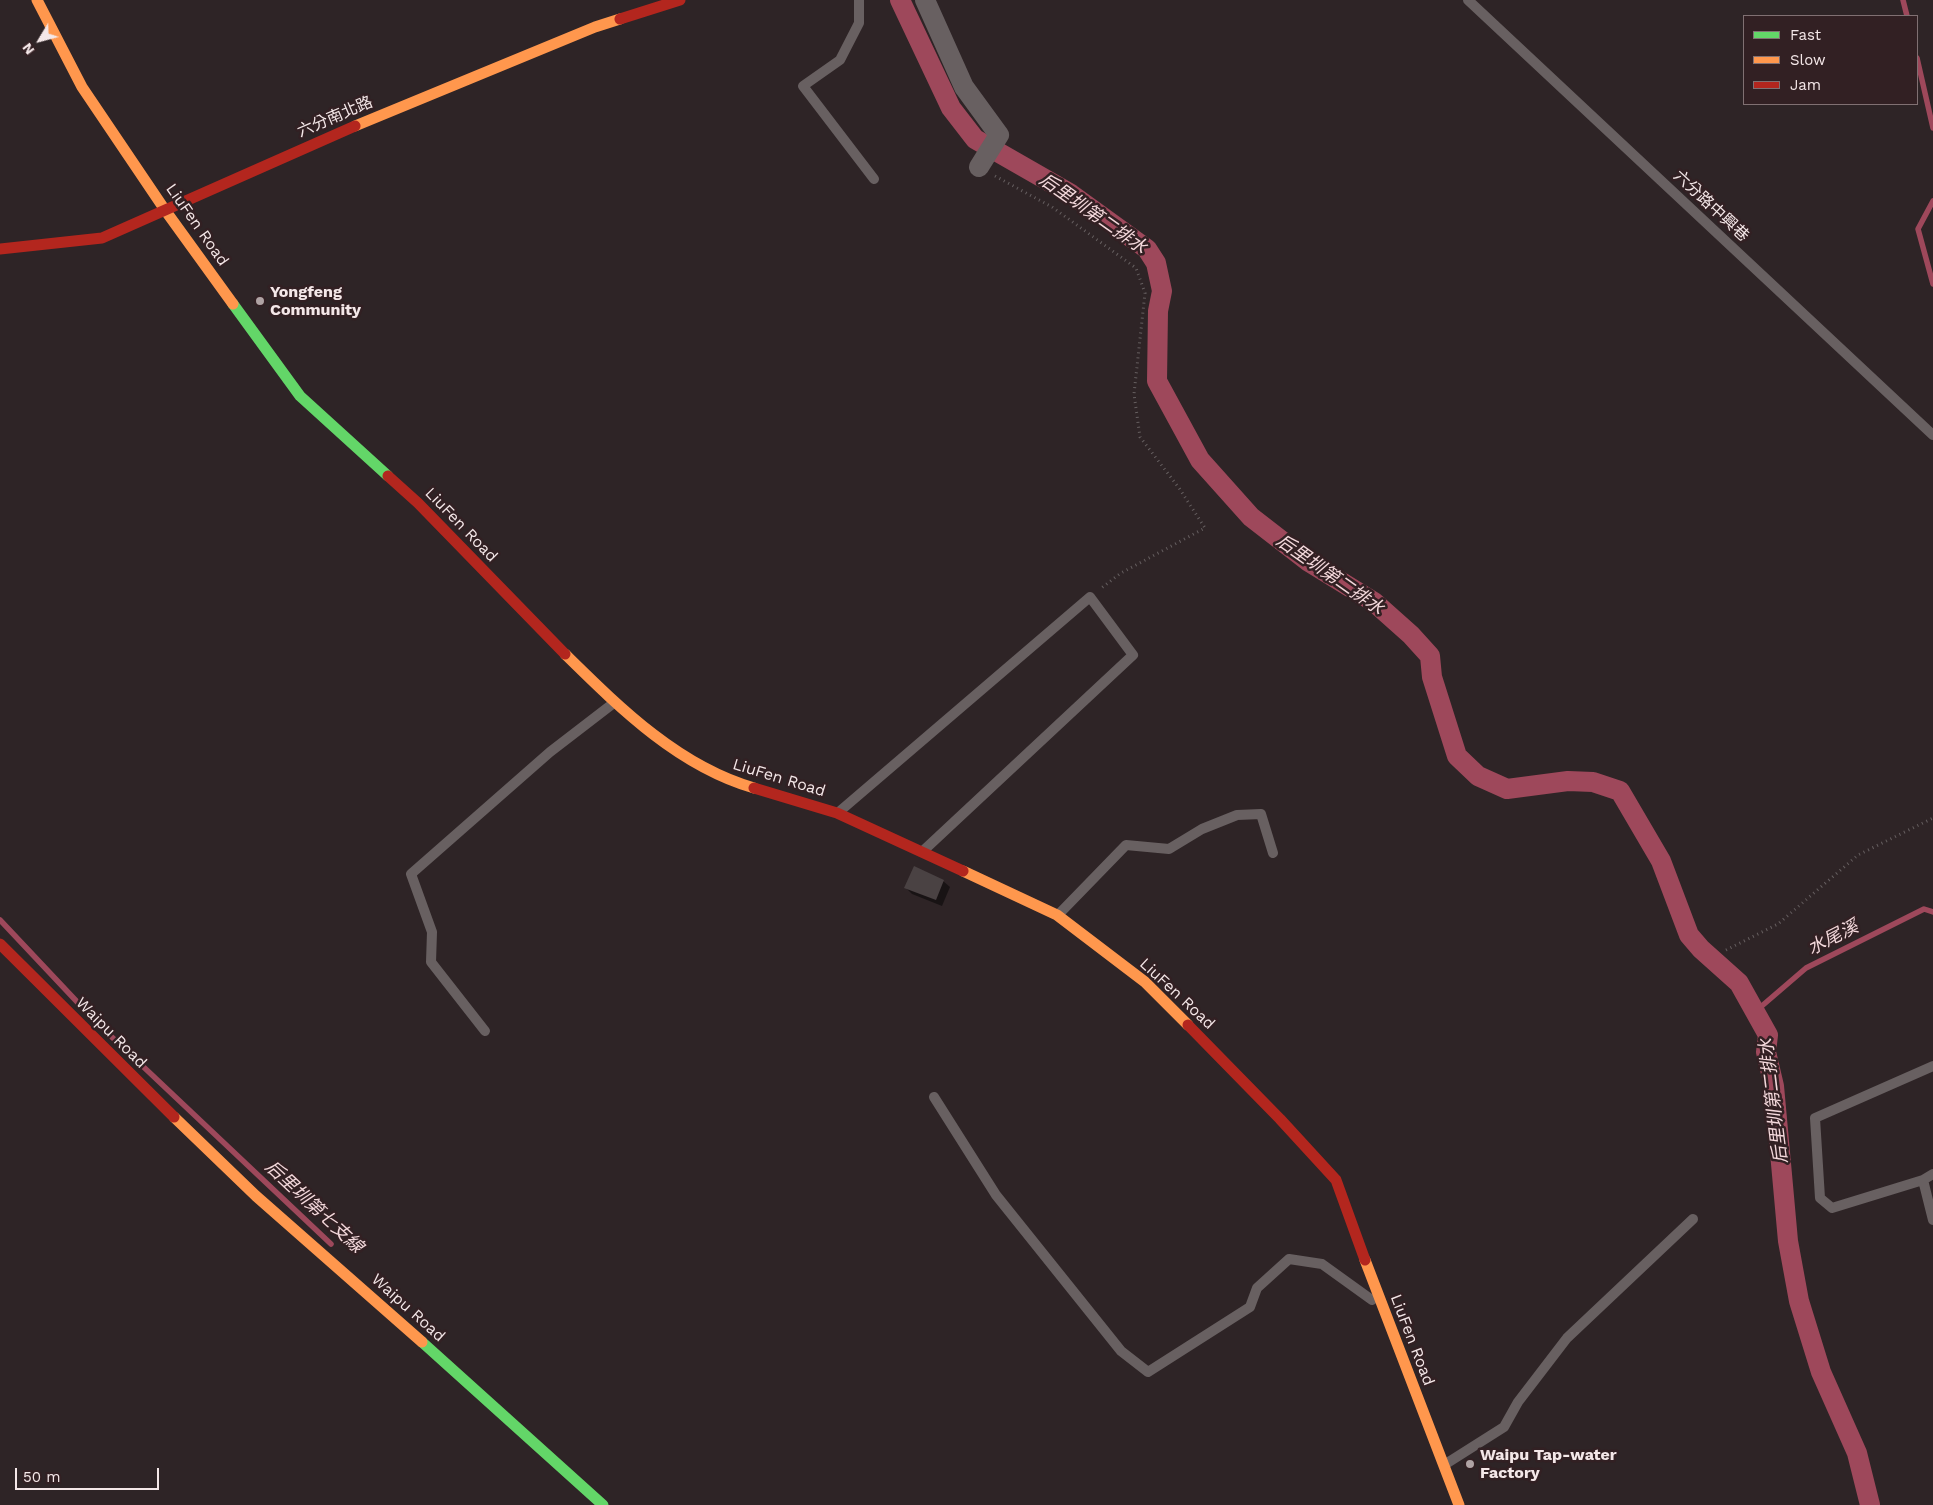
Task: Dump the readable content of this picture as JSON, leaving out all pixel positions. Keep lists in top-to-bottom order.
{
  "streets": {
    "street": ["六分南北路", "LiuFen Road", "Waipu Road"],
    "lane": ["六分路中興巷"]
  },
  "crossings": [
    ["六分南北路", "LiuFen Road"]
  ],
  "water": ["后里圳第二排水", "水尾溪", "后里圳第七支線"],
  "places": ["Yongfeng Community", "Waipu Tap-water Factory"],
  "legend": ["Fast", "Slow", "Jam"],
  "scale_bar": "50 m",
  "north": "bottom left"
}
